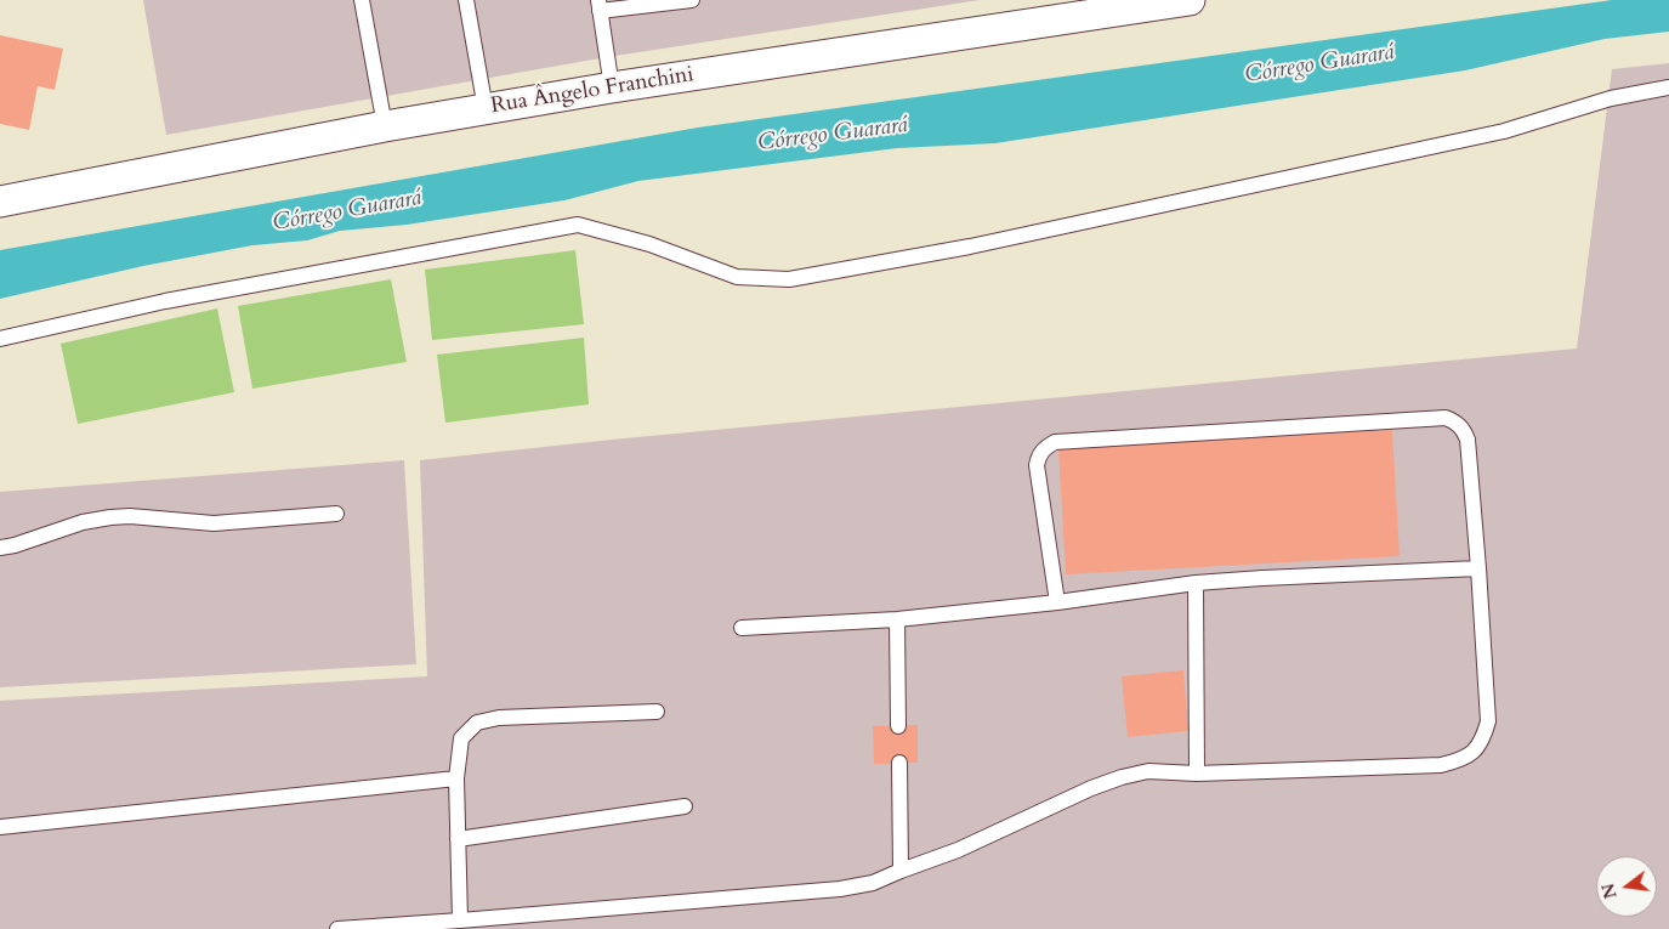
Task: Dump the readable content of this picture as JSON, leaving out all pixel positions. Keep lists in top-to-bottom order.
{
  "streets": {
    "street": ["Rua Ângelo Franchini"]
  },
  "water": ["Córrego Guarará"],
  "north": "left"
}
